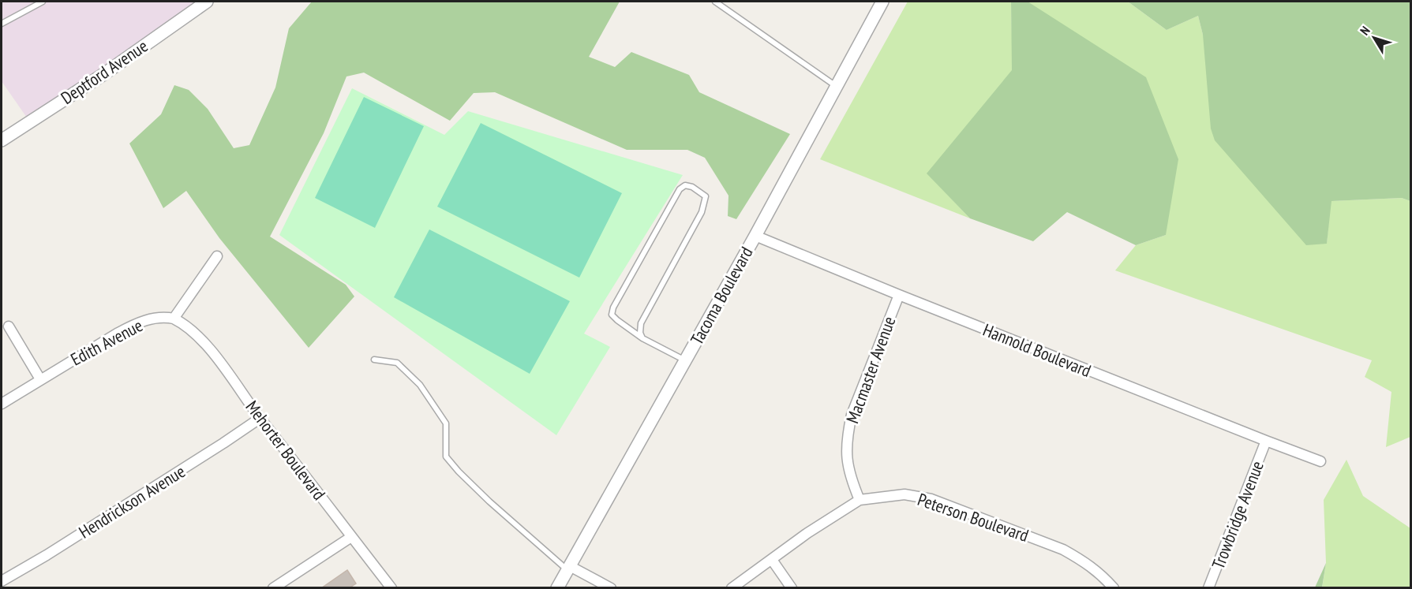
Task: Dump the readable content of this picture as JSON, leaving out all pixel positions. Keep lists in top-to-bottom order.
{
  "streets": {
    "street": [
      "Deptford Avenue",
      "Tacoma Boulevard",
      "Edith Avenue",
      "Hannold Boulevard",
      "Macmaster Avenue",
      "Mehorter Boulevard",
      "Hendrickson Avenue",
      "Trowbridge Avenue",
      "Peterson Boulevard"
    ]
  },
  "crossings": [
    ["Tacoma Boulevard", "Hannold Boulevard"],
    ["Edith Avenue", "Mehorter Boulevard"],
    ["Hannold Boulevard", "Macmaster Avenue"],
    ["Hannold Boulevard", "Trowbridge Avenue"],
    ["Macmaster Avenue", "Peterson Boulevard"],
    ["Mehorter Boulevard", "Hendrickson Avenue"]
  ],
  "north": "top left"
}
